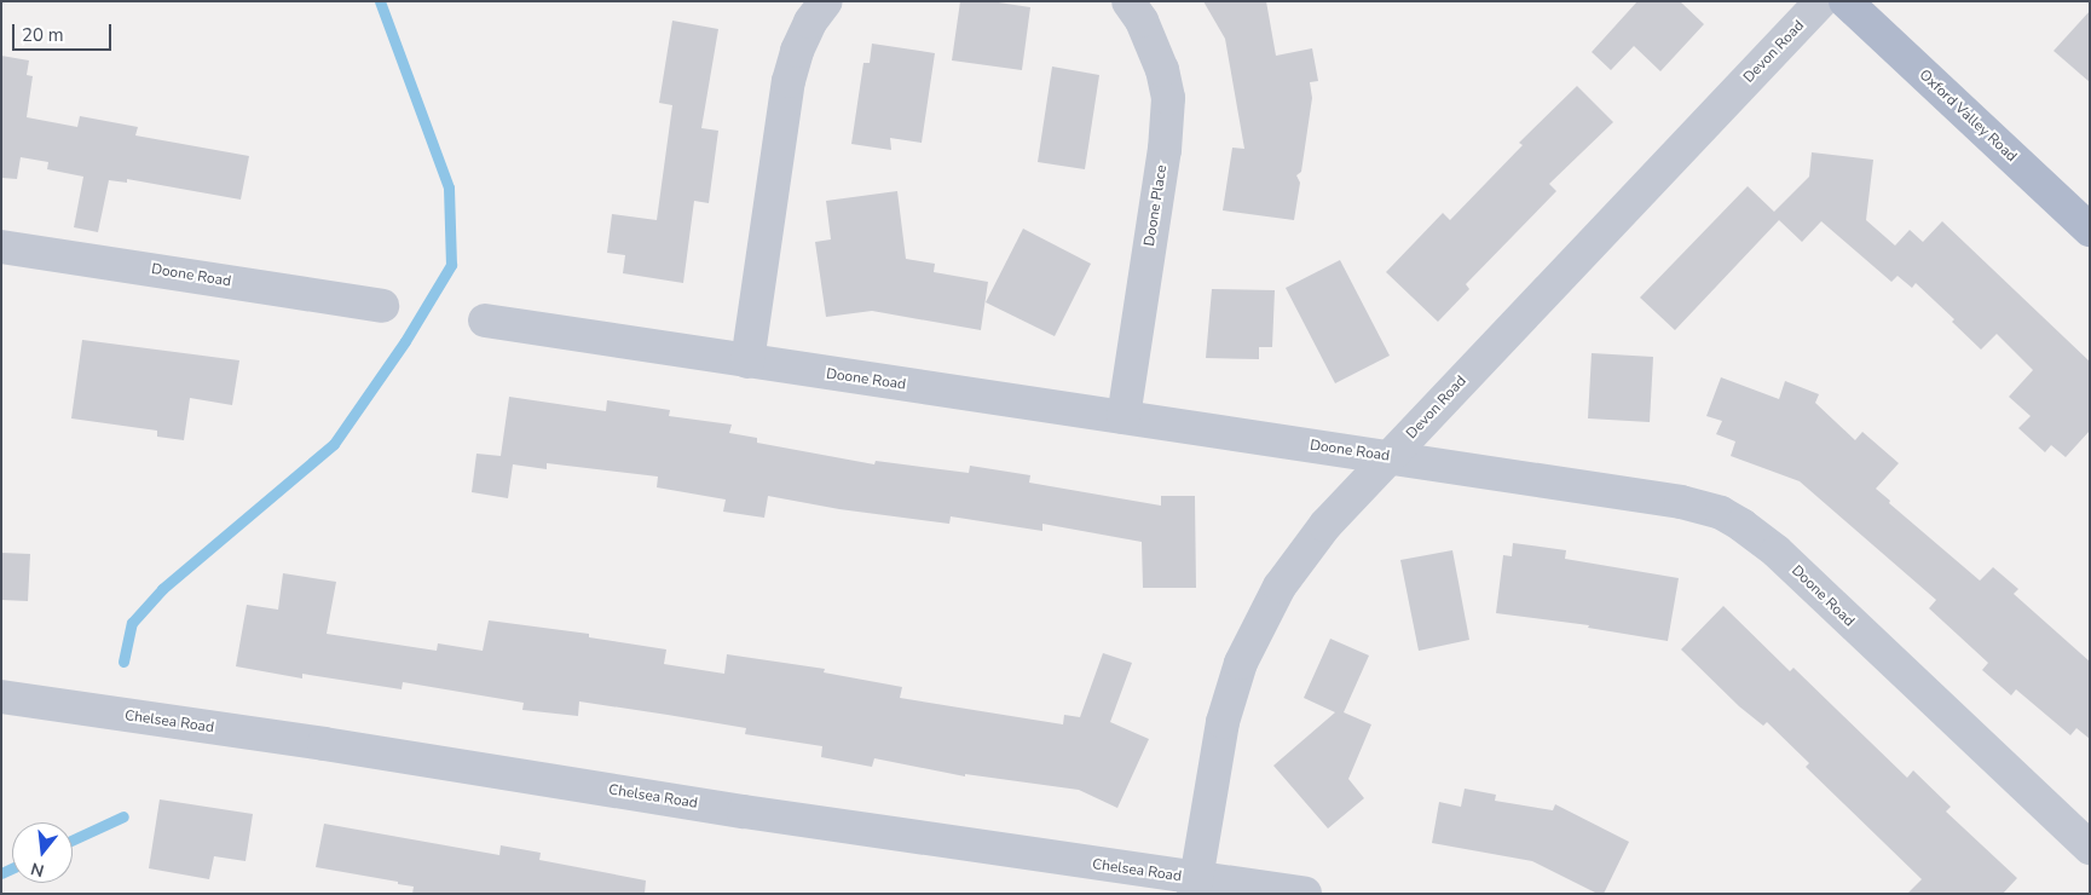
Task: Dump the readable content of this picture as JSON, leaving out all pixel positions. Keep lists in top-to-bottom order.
{
  "streets": {
    "main road": ["Oxford Valley Road"],
    "street": [
      "Devon Road",
      "Doone Place",
      "Doone Road",
      "Chelsea Road"
    ]
  },
  "crossings": [
    ["Devon Road", "Doone Road"],
    ["Devon Road", "Chelsea Road"],
    ["Doone Place", "Doone Road"]
  ],
  "scale_bar": "20 m",
  "north": "bottom"
}
